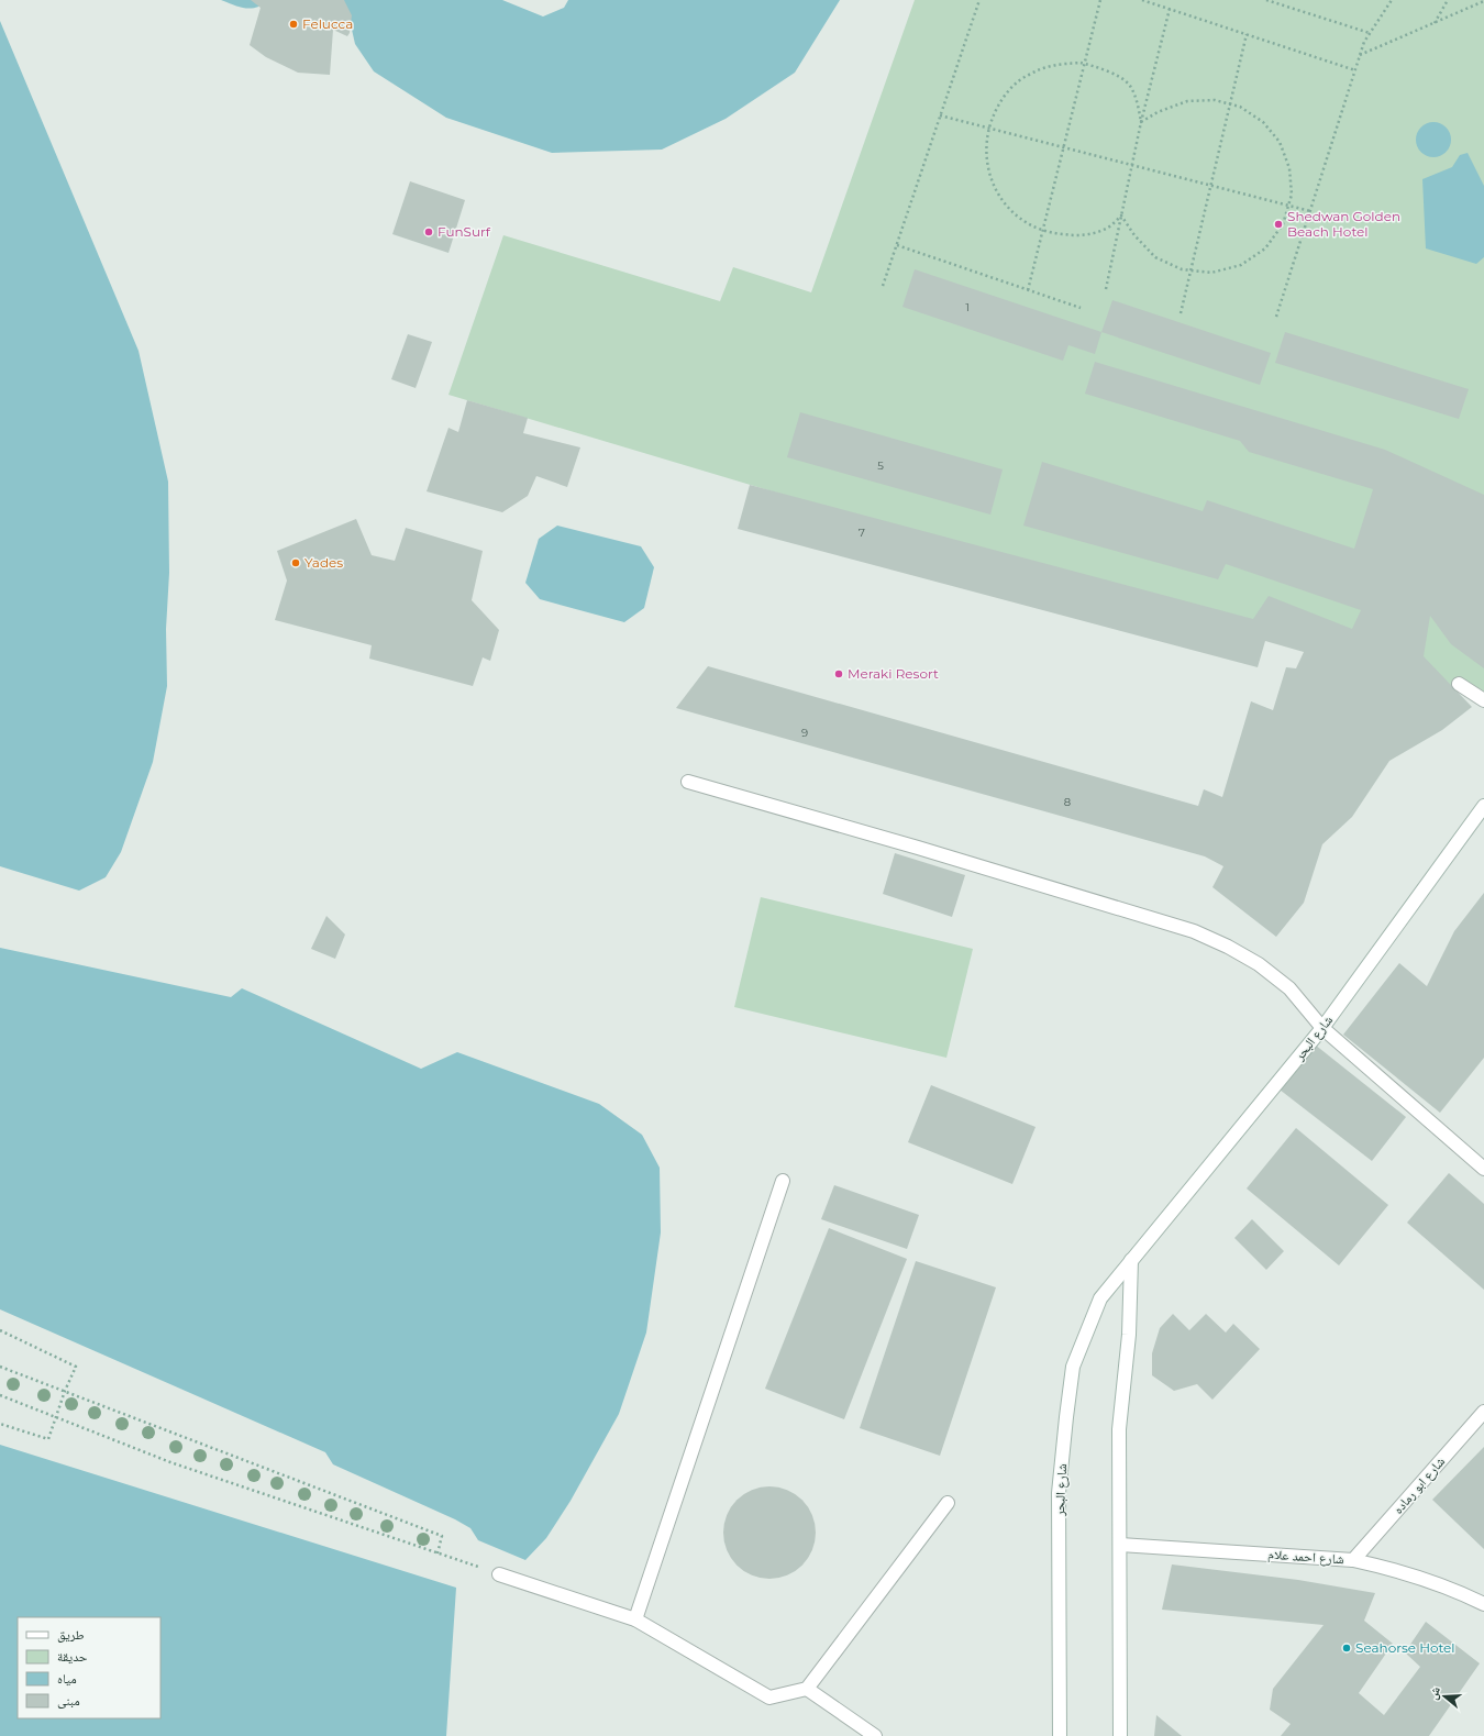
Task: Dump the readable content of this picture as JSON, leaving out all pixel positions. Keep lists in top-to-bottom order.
{
  "streets": {
    "main road": ["شارع البحر", "شارع ابو رماده", "شارع احمد علام"]
  },
  "crossings": [
    ["شارع ابو رماده", "شارع احمد علام"]
  ],
  "places": [
    "Felucca",
    "Shedwan Golden Beach Hotel",
    "FunSurf",
    "Yades",
    "Meraki Resort",
    "Seahorse Hotel"
  ],
  "house_numbers": [
    "1",
    "5",
    "7",
    "9",
    "8"
  ],
  "legend": [
    "طريق",
    "حديقة",
    "مياه",
    "مبنى"
  ],
  "north": "left"
}
